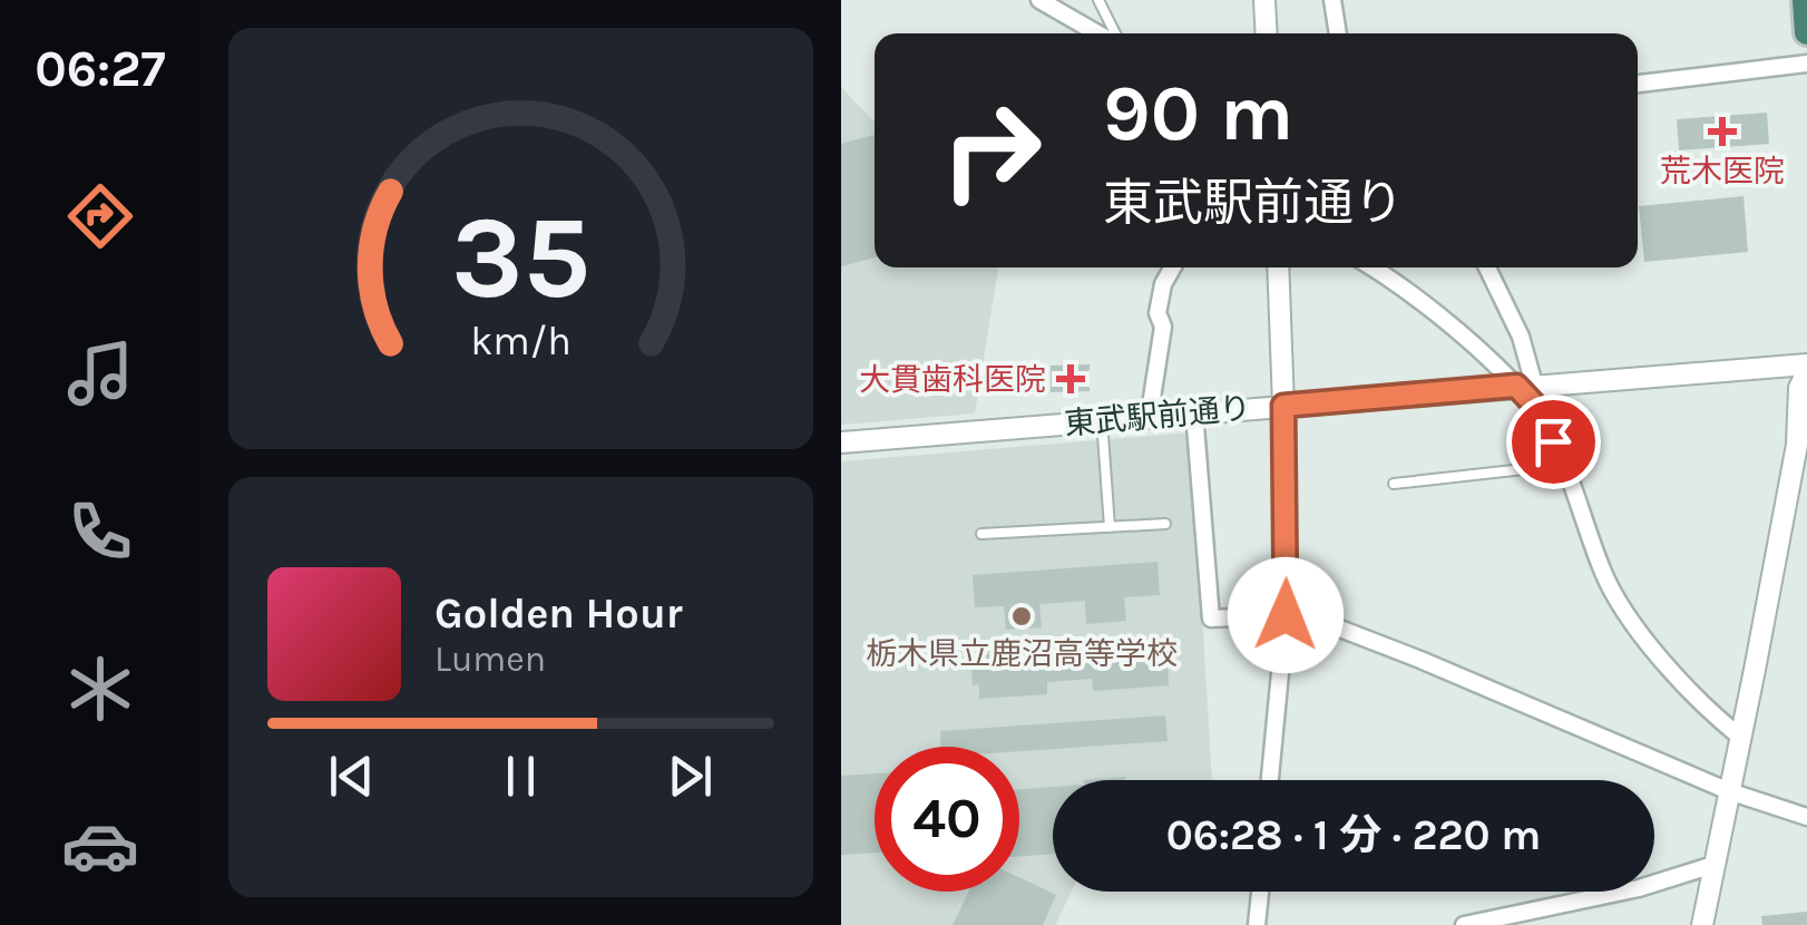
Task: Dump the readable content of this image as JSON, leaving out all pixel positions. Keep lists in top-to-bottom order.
{
  "streets": {
    "street": ["東武駅前通り"]
  },
  "places": {
    "health": ["荒木医院", "大貫歯科医院"],
    "other": ["栃木県立鹿沼高等学校"]
  },
  "page": {
    "tabs": "06:27",
    "turn": ["90 m", "東武駅前通り"],
    "song": ["Golden Hour", "Lumen"],
    "limit": "40",
    "trip": "06:28 · 1 分 · 220 m",
    "gauge": ["35", "km/h"]
  }
}
